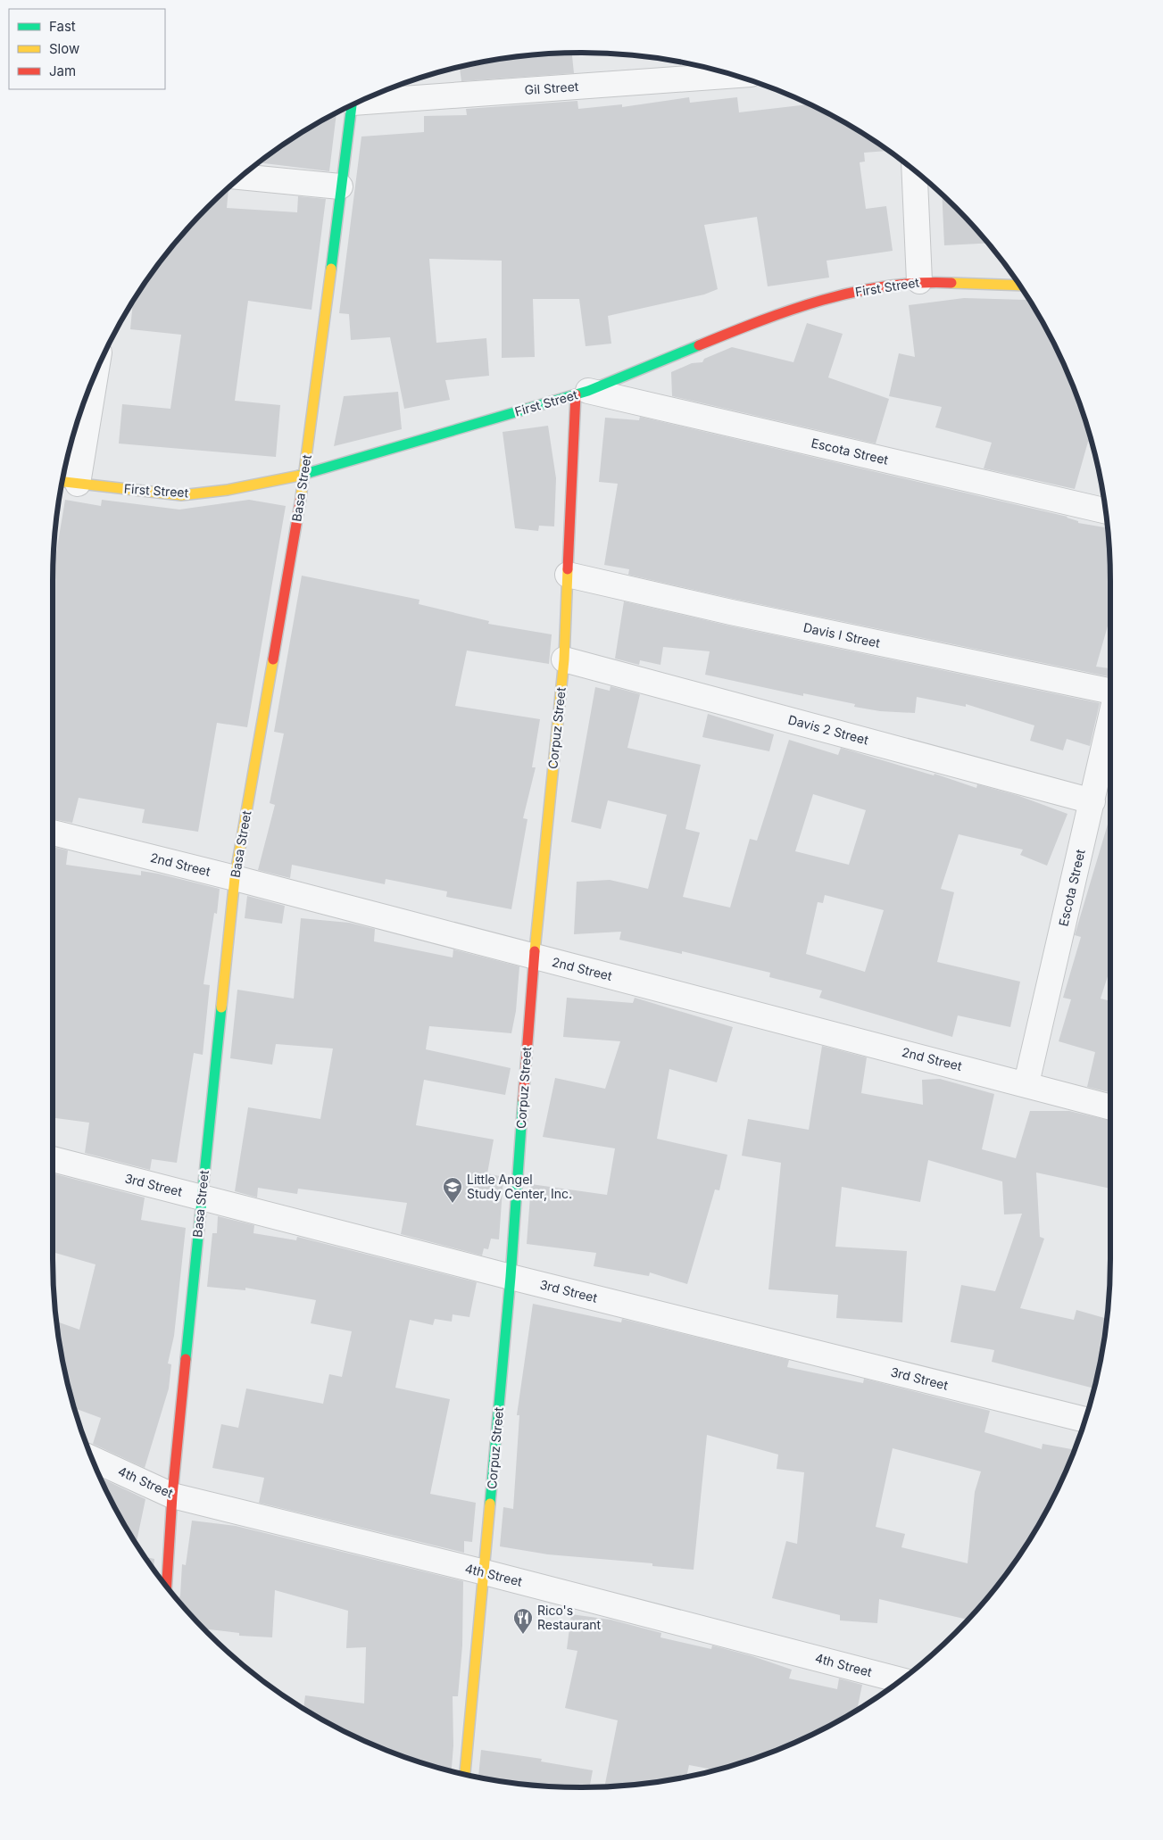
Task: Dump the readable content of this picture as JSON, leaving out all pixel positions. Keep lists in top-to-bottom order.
{
  "streets": {
    "street": [
      "Gil Street",
      "First Street",
      "Escota Street",
      "Basa Street",
      "Davis I Street",
      "Corpuz Street",
      "Davis 2 Street",
      "2nd Street",
      "3rd Street",
      "4th Street"
    ]
  },
  "crossings": [
    ["First Street", "Escota Street"],
    ["First Street", "Basa Street"],
    ["First Street", "Corpuz Street"],
    ["Escota Street", "Corpuz Street"],
    ["Escota Street", "Davis 2 Street"],
    ["Escota Street", "2nd Street"],
    ["Basa Street", "2nd Street"],
    ["Basa Street", "3rd Street"],
    ["Basa Street", "4th Street"],
    ["Davis I Street", "Corpuz Street"],
    ["Corpuz Street", "Davis 2 Street"],
    ["Corpuz Street", "2nd Street"],
    ["Corpuz Street", "3rd Street"],
    ["Corpuz Street", "4th Street"]
  ],
  "places": {
    "school or university": ["Little Angel Study Center, Inc."],
    "restaurant": ["Rico's Restaurant"]
  },
  "legend": ["Fast", "Slow", "Jam"]
}
